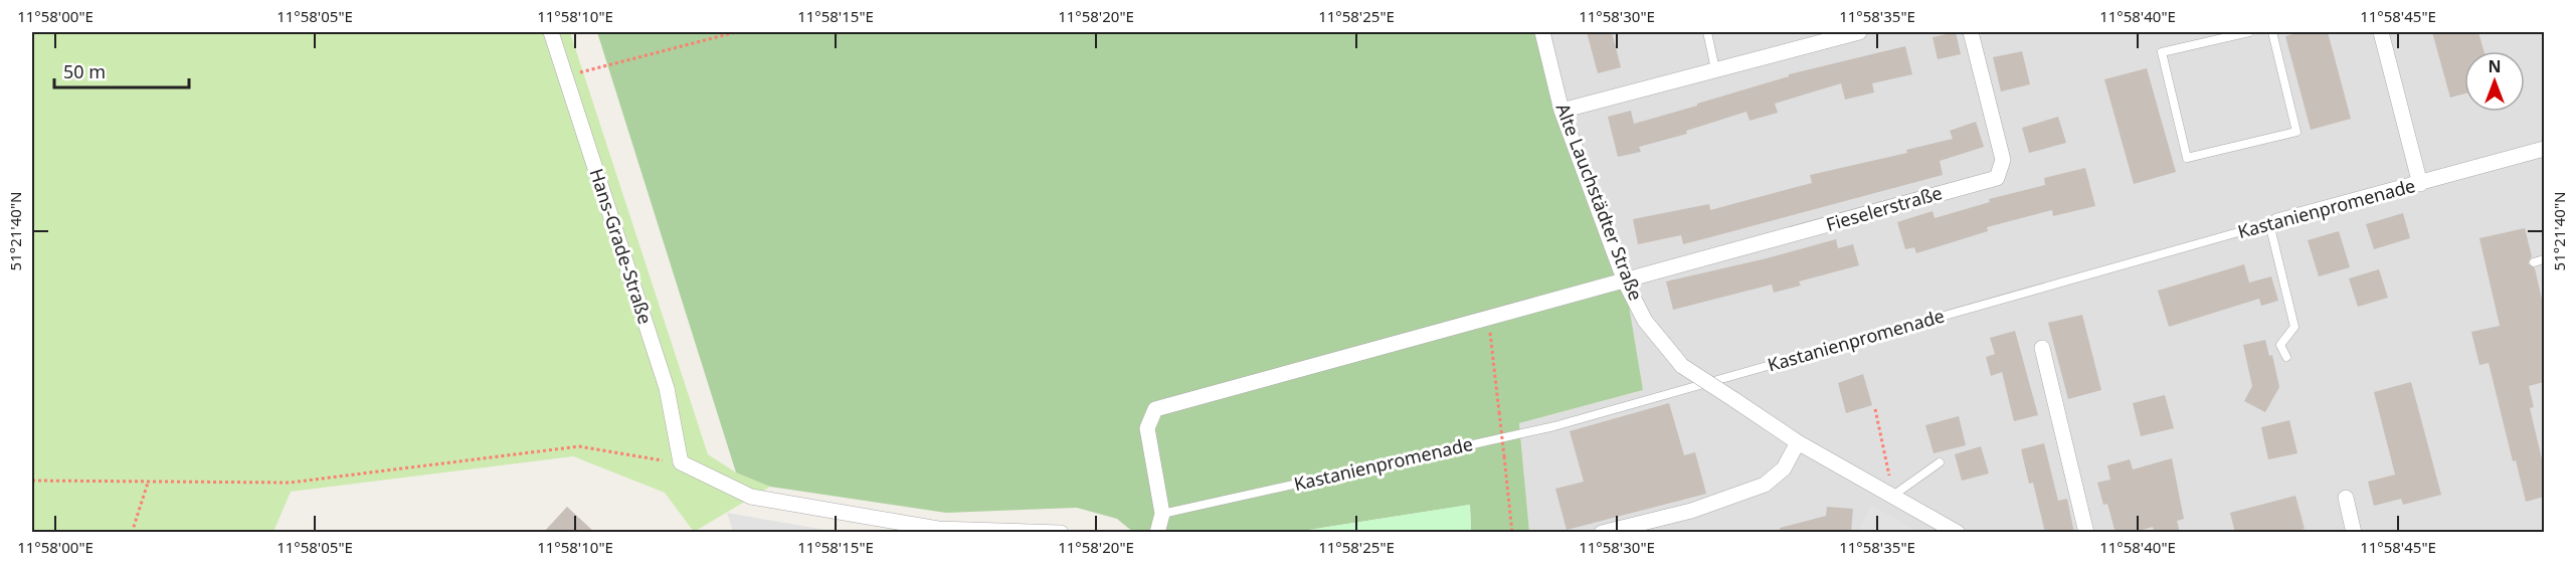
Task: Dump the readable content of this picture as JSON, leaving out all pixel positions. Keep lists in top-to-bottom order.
{
  "streets": {
    "street": [
      "Alte Lauchstädter Straße",
      "Fieselerstraße",
      "Kastanienpromenade",
      "Hans-Grade-Straße"
    ]
  },
  "crossings": [
    ["Alte Lauchstädter Straße", "Fieselerstraße"]
  ],
  "scale_bar": "50 m",
  "north": "top",
  "coordinates": [
    "11°58'00\"E",
    "11°58'05\"E",
    "11°58'10\"E",
    "11°58'15\"E",
    "11°58'20\"E",
    "11°58'25\"E",
    "11°58'30\"E",
    "11°58'35\"E",
    "11°58'40\"E",
    "11°58'45\"E",
    "51°21'40\"N"
  ]
}
